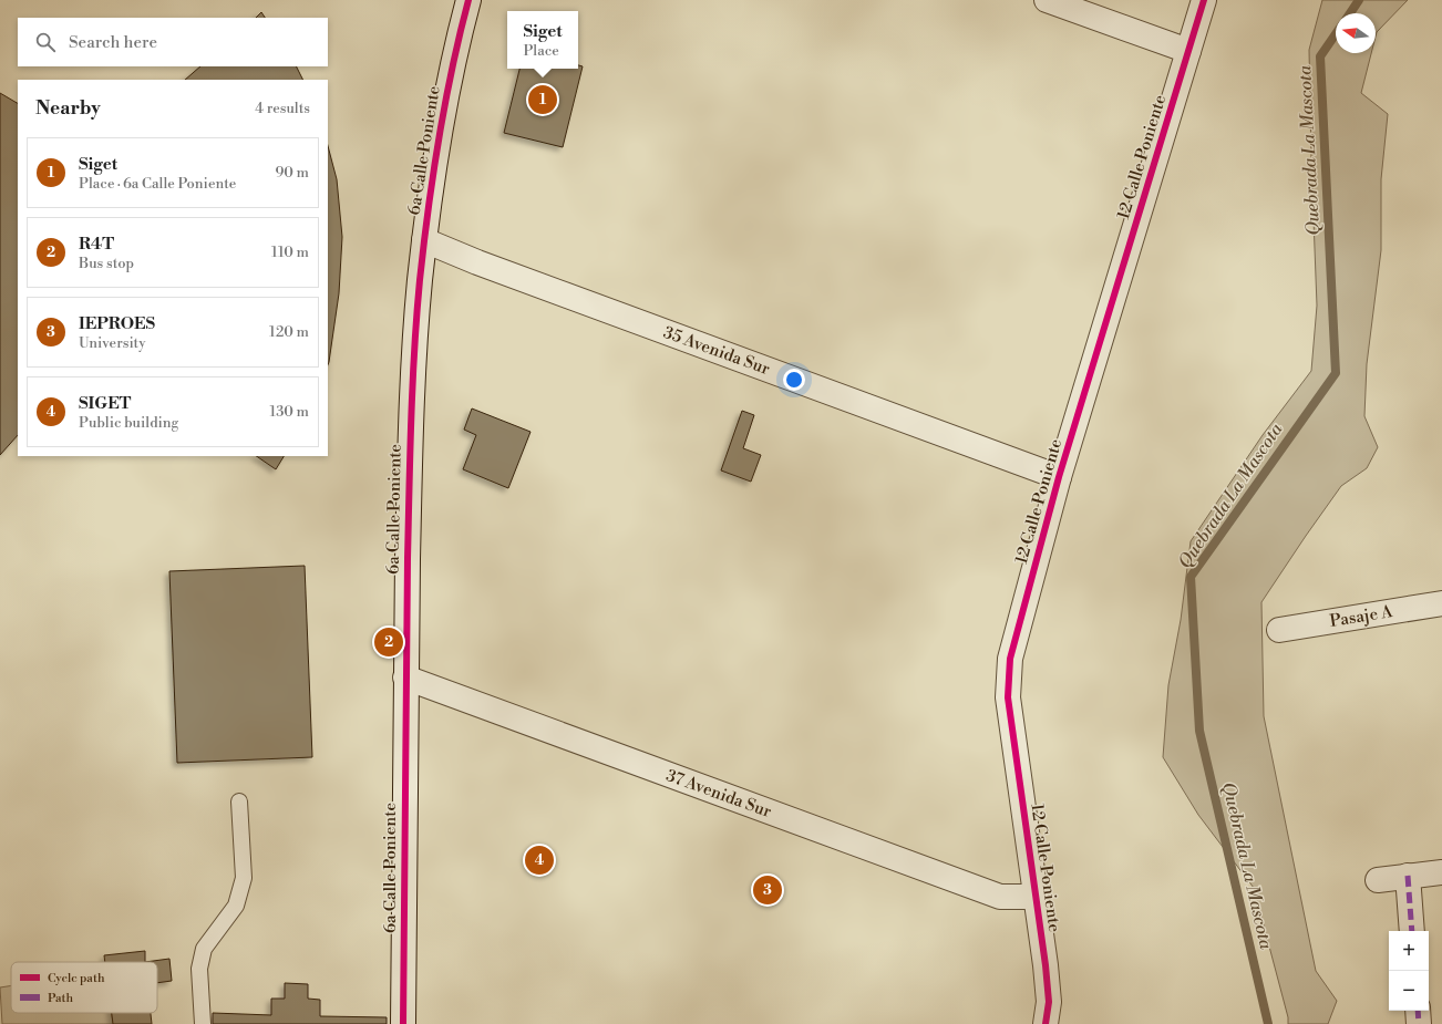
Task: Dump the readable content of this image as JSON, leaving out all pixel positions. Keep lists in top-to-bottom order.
{
  "streets": {
    "street": [
      "6a Calle Poniente",
      "12 Calle Poniente",
      "35 Avenida Sur",
      "Pasaje A",
      "37 Avenida Sur"
    ]
  },
  "crossings": [
    ["6a Calle Poniente", "35 Avenida Sur"],
    ["6a Calle Poniente", "37 Avenida Sur"],
    ["12 Calle Poniente", "35 Avenida Sur"],
    ["12 Calle Poniente", "37 Avenida Sur"]
  ],
  "water": ["Quebrada La Mascota"],
  "legend": ["Cycle path", "Path"],
  "north": "left",
  "page": {
    "popup": ["Siget", "Place"],
    "search": "Search here",
    "heading": ["Nearby", "4 results"],
    "pins": [
      "1",
      "2",
      "4",
      "3"
    ],
    "list": [
      {
        "mark": "1",
        "name": "Siget",
        "note": "Place · 6a Calle Poniente",
        "value": "90 m"
      },
      {
        "mark": "2",
        "name": "R4T",
        "note": "Bus stop",
        "value": "110 m"
      },
      {
        "mark": "3",
        "name": "IEPROES",
        "note": "University",
        "value": "120 m"
      },
      {
        "mark": "4",
        "name": "SIGET",
        "note": "Public building",
        "value": "130 m"
      }
    ],
    "map_buttons": ["+", "−"]
  }
}
